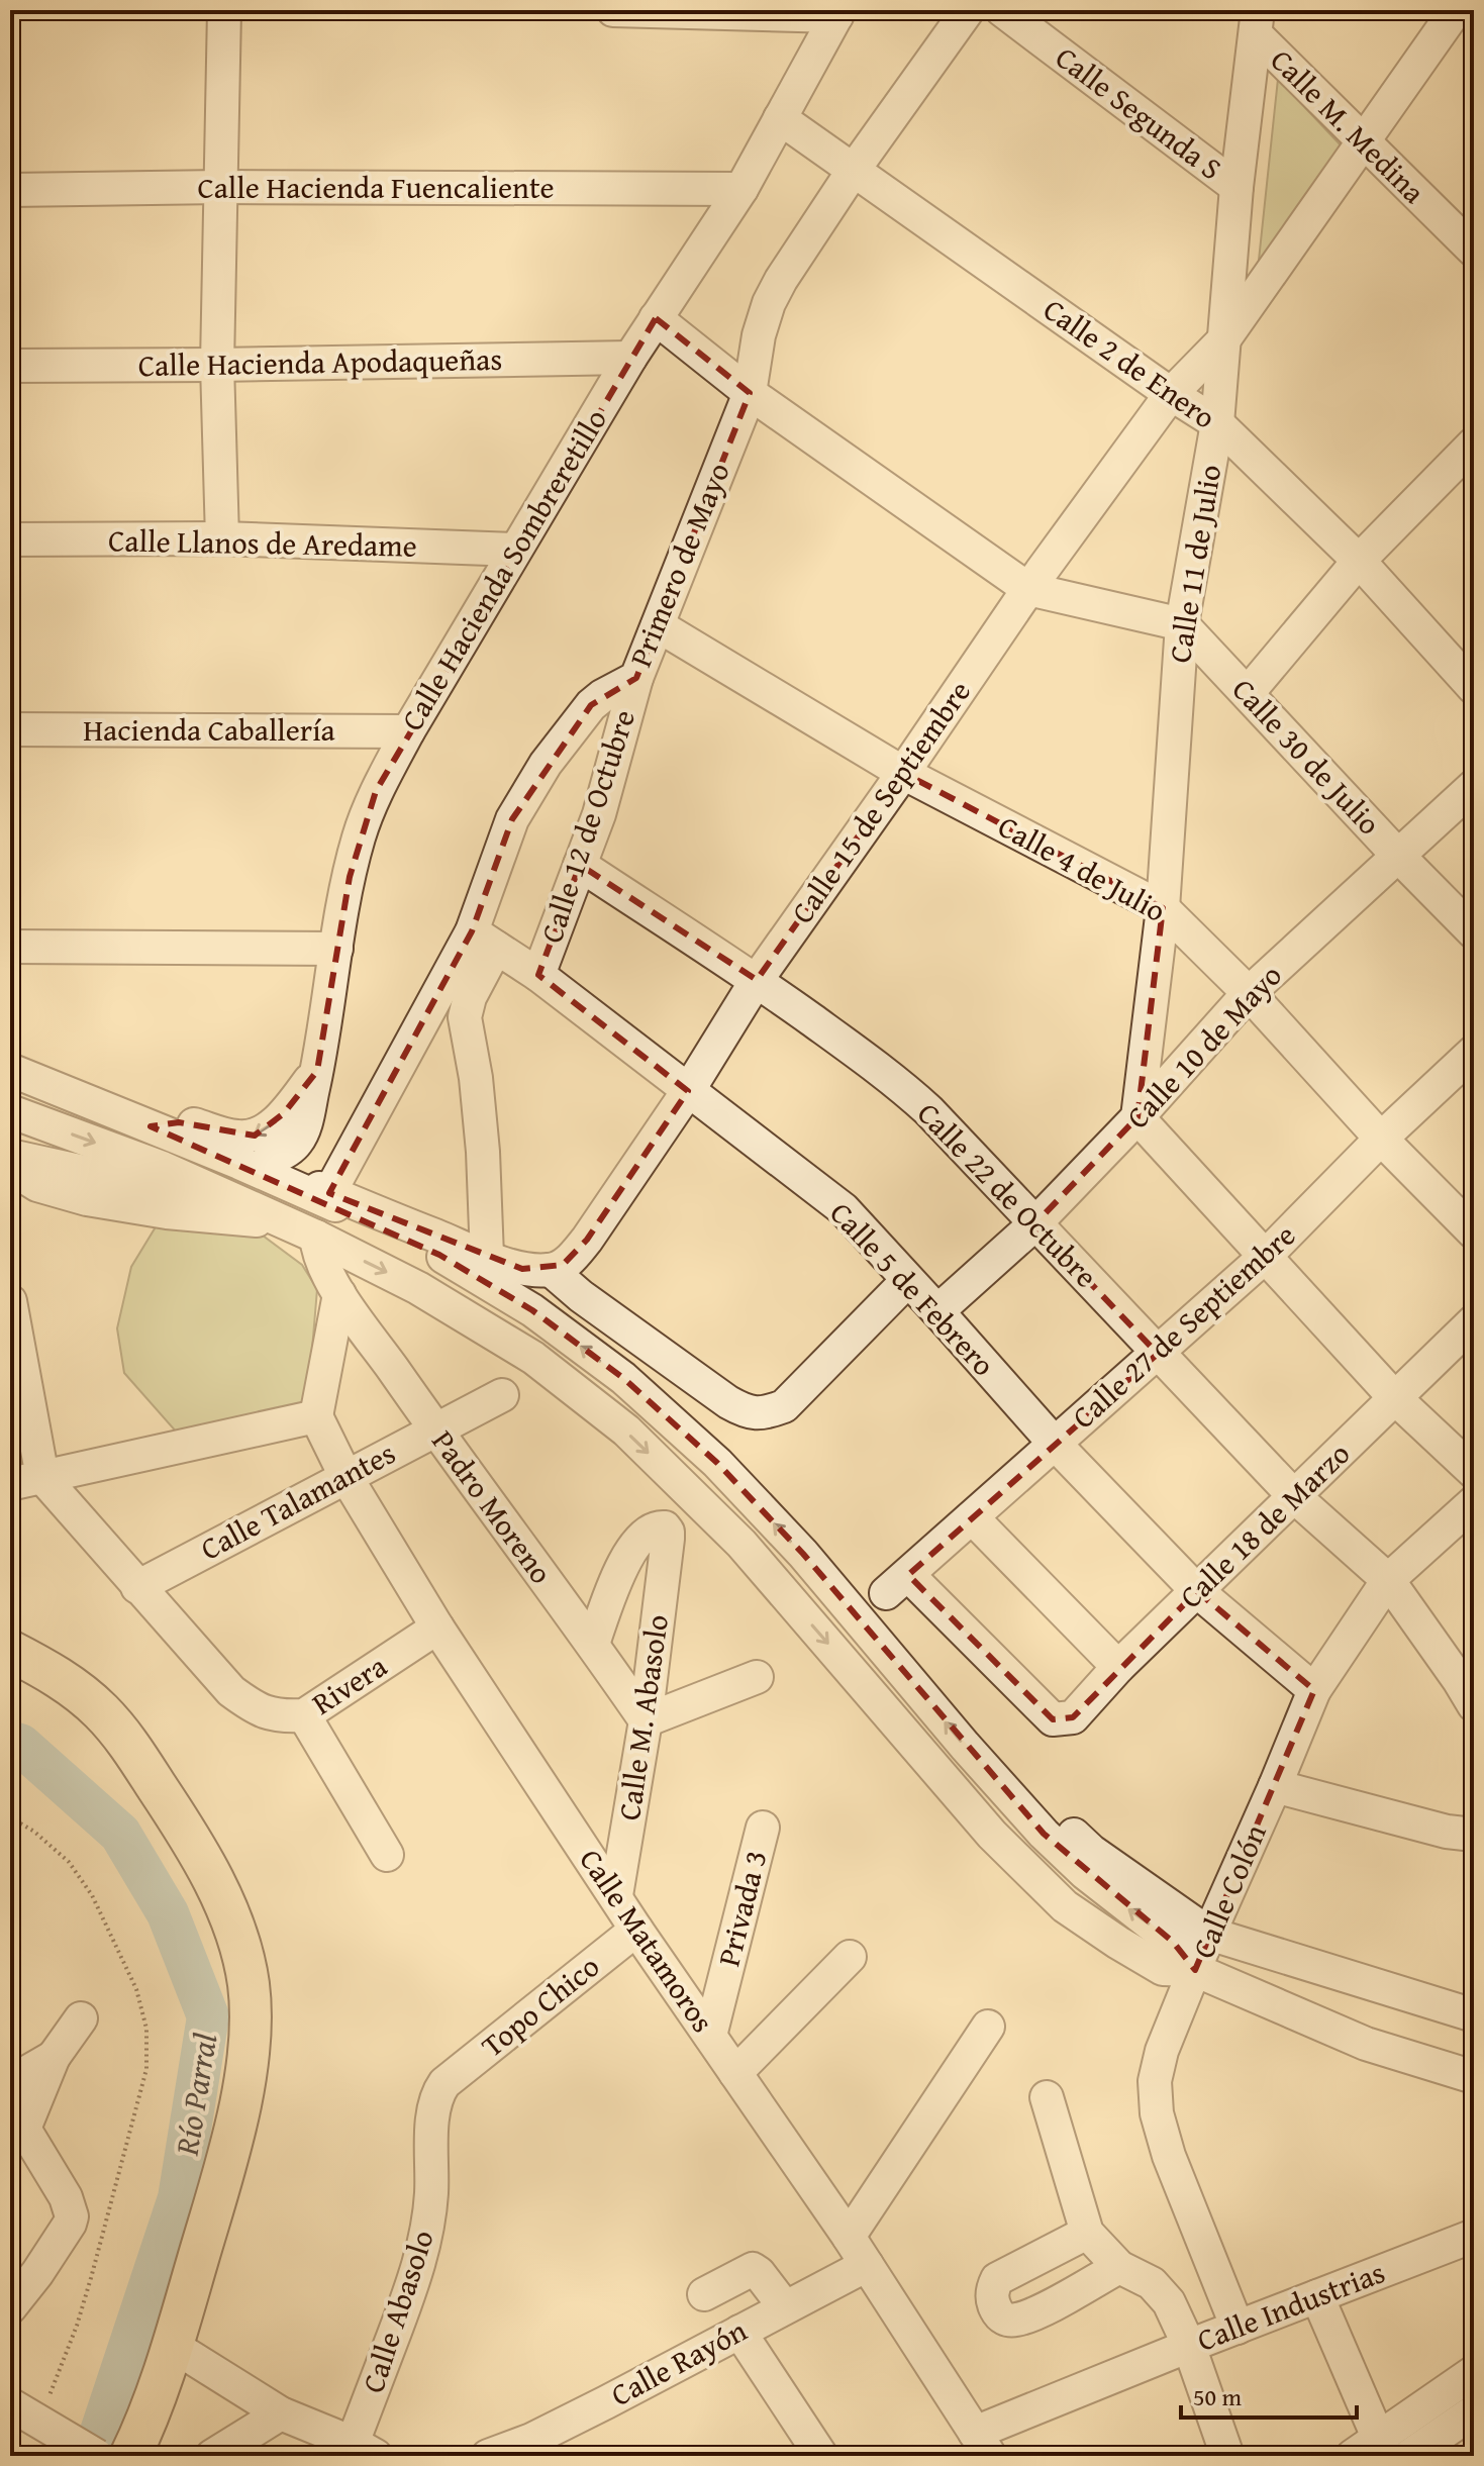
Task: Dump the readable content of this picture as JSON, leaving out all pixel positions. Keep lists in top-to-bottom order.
{
  "streets": {
    "street": [
      "Calle Segunda S",
      "Calle M. Medina",
      "Calle Hacienda Fuencaliente",
      "Calle Hacienda Apodaqueñas",
      "Calle 2 de Enero",
      "Calle Llanos de Aredame",
      "Calle 11 de Julio",
      "Primero de Mayo",
      "Calle Hacienda Sombreretillo",
      "Hacienda Caballería",
      "Calle 30 de Julio",
      "Calle 15 de Septiembre",
      "Calle 12 de Octubre",
      "Calle 4 de Julio",
      "Calle 10 de Mayo",
      "Calle 22 de Octubre",
      "Calle 5 de Febrero",
      "Calle 27 de Septiembre",
      "Calle Talamantes",
      "Padro Moreno",
      "Calle 18 de Marzo",
      "Rivera",
      "Calle M. Abasolo",
      "Calle Colón",
      "Privada 3",
      "Calle Matamoros",
      "Topo Chico",
      "Calle Industrias",
      "Calle Abasolo",
      "Calle Rayón"
    ]
  },
  "crossings": [
    ["Calle Segunda S", "Calle 11 de Julio"],
    ["Calle M. Medina", "Calle 11 de Julio"],
    ["Calle M. Medina", "Calle 15 de Septiembre"],
    ["Calle Hacienda Fuencaliente", "Calle Hacienda Sombreretillo"],
    ["Calle Hacienda Apodaqueñas", "Calle Hacienda Sombreretillo"],
    ["Calle 2 de Enero", "Calle 11 de Julio"],
    ["Calle 2 de Enero", "Primero de Mayo"],
    ["Calle 2 de Enero", "Calle Hacienda Sombreretillo"],
    ["Calle 2 de Enero", "Calle 15 de Septiembre"],
    ["Calle Llanos de Aredame", "Calle Hacienda Sombreretillo"],
    ["Calle 11 de Julio", "Calle 30 de Julio"],
    ["Calle 11 de Julio", "Calle 15 de Septiembre"],
    ["Calle 11 de Julio", "Calle 4 de Julio"],
    ["Calle 11 de Julio", "Calle 10 de Mayo"],
    ["Primero de Mayo", "Calle 12 de Octubre"],
    ["Primero de Mayo", "Calle 4 de Julio"],
    ["Primero de Mayo", "Calle 5 de Febrero"],
    ["Calle Hacienda Sombreretillo", "Hacienda Caballería"],
    ["Calle 30 de Julio", "Calle 10 de Mayo"],
    ["Calle 15 de Septiembre", "Calle 4 de Julio"],
    ["Calle 15 de Septiembre", "Calle 22 de Octubre"],
    ["Calle 15 de Septiembre", "Calle 5 de Febrero"],
    ["Calle 12 de Octubre", "Calle 22 de Octubre"],
    ["Calle 12 de Octubre", "Calle 5 de Febrero"],
    ["Calle 4 de Julio", "Calle 10 de Mayo"],
    ["Calle 4 de Julio", "Calle 27 de Septiembre"],
    ["Calle 10 de Mayo", "Calle 22 de Octubre"],
    ["Calle 10 de Mayo", "Calle 5 de Febrero"],
    ["Calle 22 de Octubre", "Calle 27 de Septiembre"],
    ["Calle 22 de Octubre", "Calle 18 de Marzo"],
    ["Calle 22 de Octubre", "Calle Colón"],
    ["Calle 5 de Febrero", "Calle 27 de Septiembre"],
    ["Calle 5 de Febrero", "Calle 18 de Marzo"],
    ["Calle 5 de Febrero", "Calle Colón"],
    ["Calle 27 de Septiembre", "Calle 18 de Marzo"],
    ["Calle Talamantes", "Padro Moreno"],
    ["Calle Talamantes", "Rivera"],
    ["Calle Talamantes", "Calle Matamoros"],
    ["Padro Moreno", "Calle M. Abasolo"],
    ["Rivera", "Calle Matamoros"],
    ["Calle M. Abasolo", "Calle Matamoros"],
    ["Calle Colón", "Calle Industrias"],
    ["Privada 3", "Calle Matamoros"],
    ["Calle Matamoros", "Topo Chico"],
    ["Calle Matamoros", "Calle Industrias"],
    ["Calle Matamoros", "Calle Rayón"],
    ["Topo Chico", "Calle Abasolo"]
  ],
  "water": ["Río Parral"],
  "scale_bar": "50 m"
}
